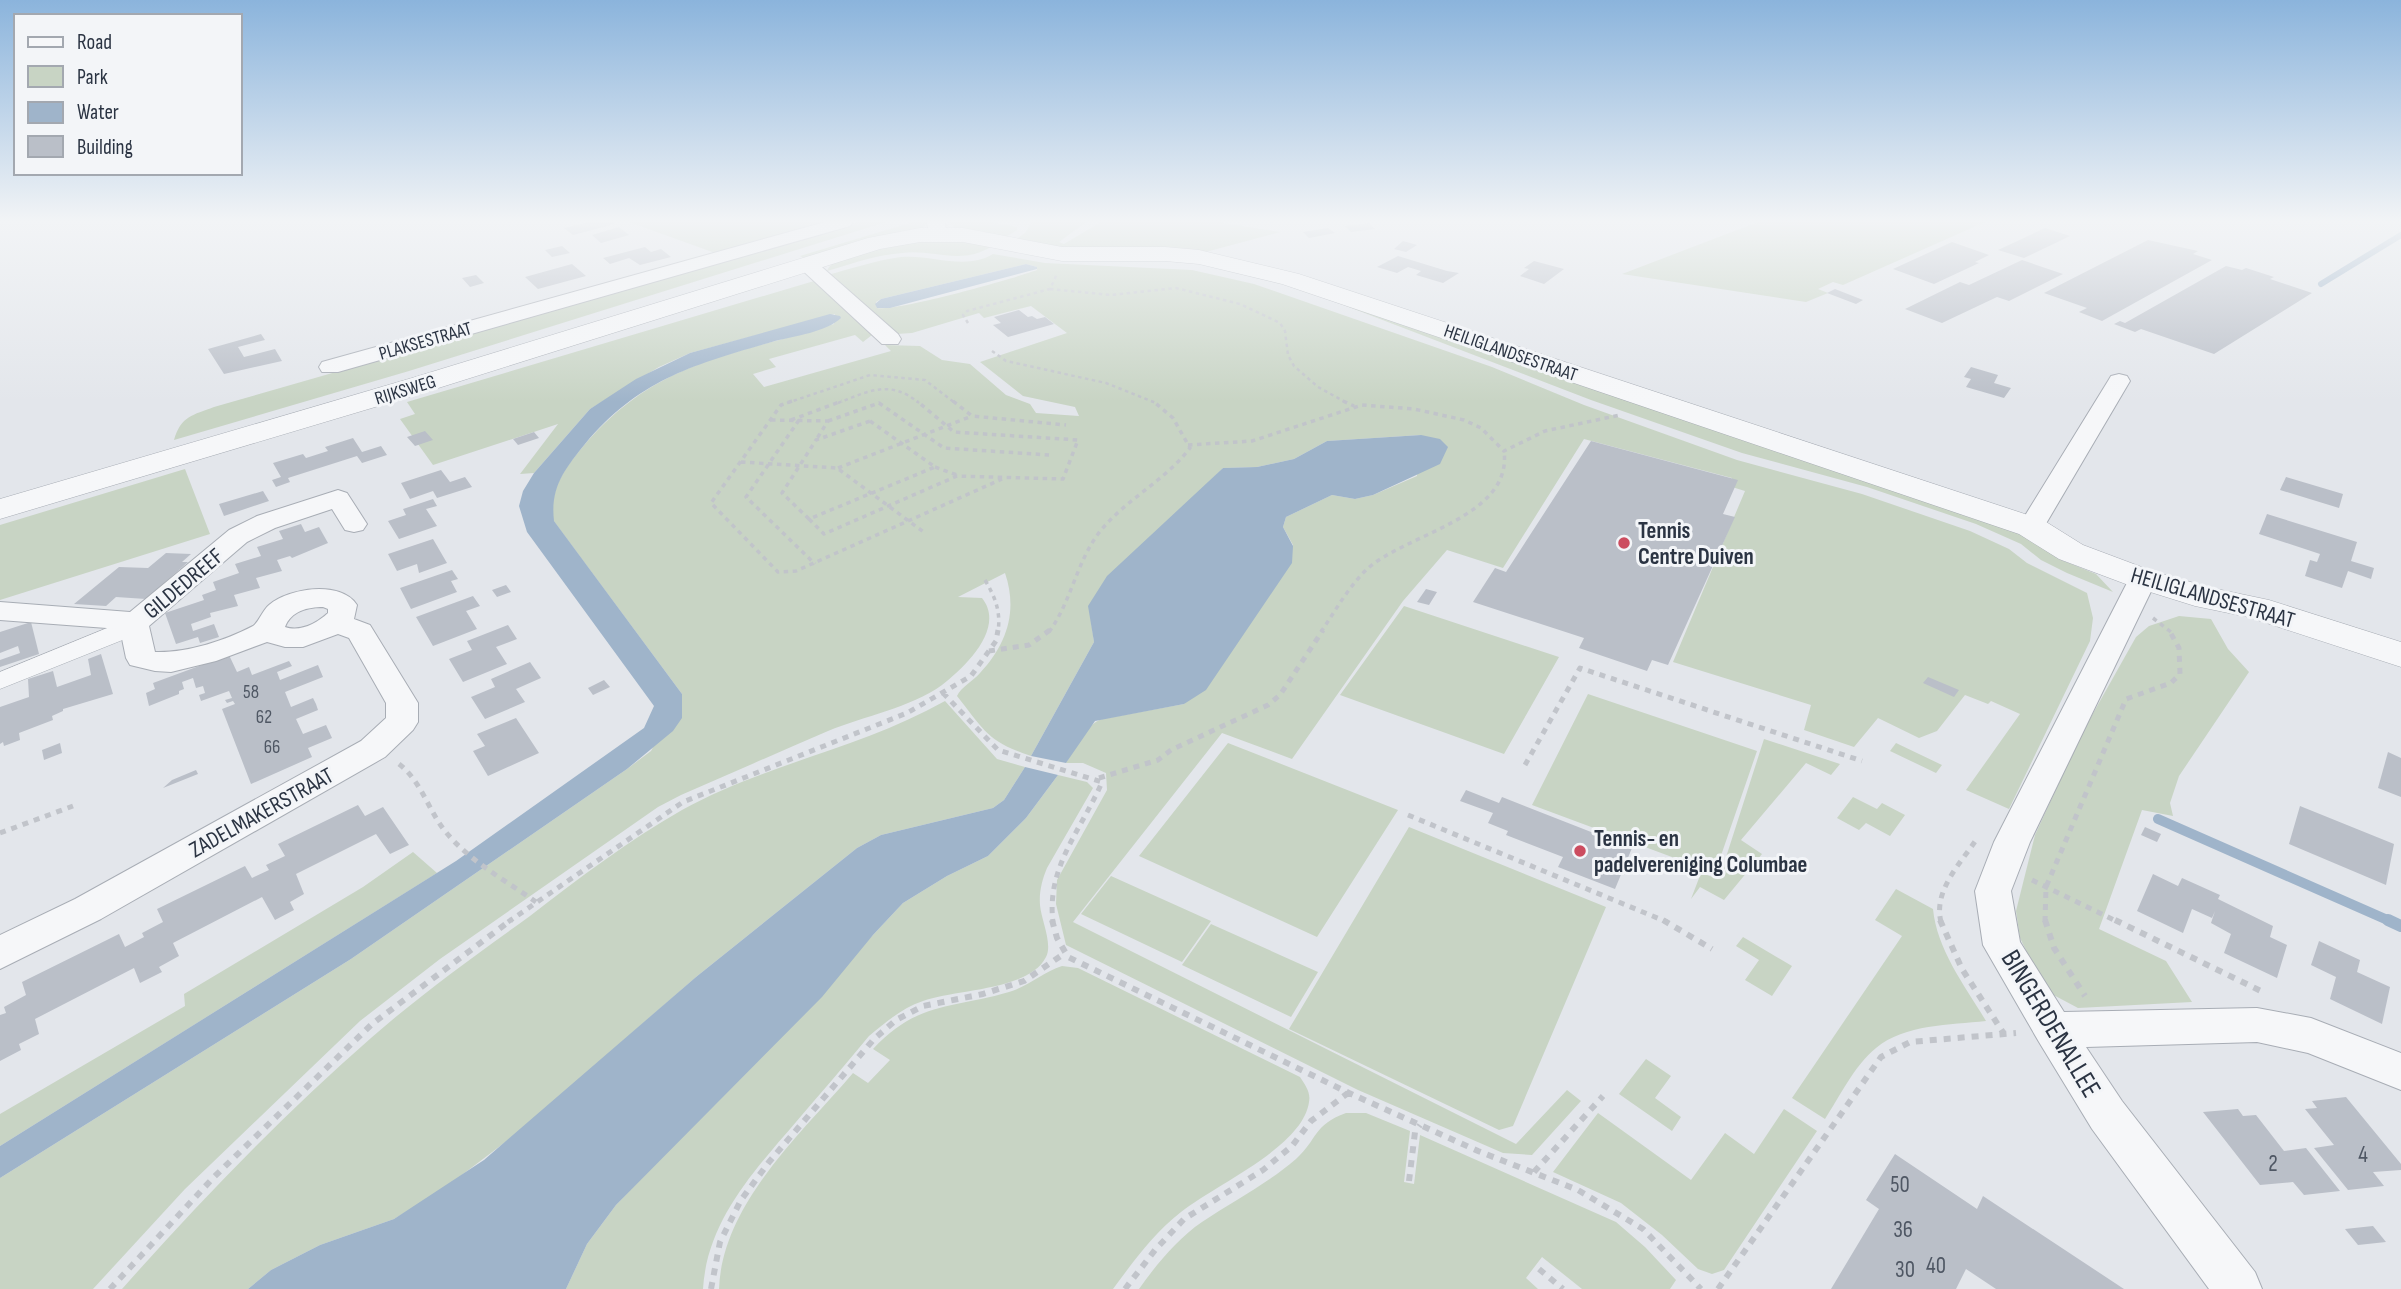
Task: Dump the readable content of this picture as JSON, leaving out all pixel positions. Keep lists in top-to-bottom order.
{
  "streets": {
    "street": [
      "PLAKSESTRAAT",
      "HEILIGLANDSESTRAAT",
      "RIJKSWEG",
      "GILDEDREEF",
      "ZADELMAKERSTRAAT",
      "BINGERDENALLEE"
    ]
  },
  "crossings": [
    ["HEILIGLANDSESTRAAT", "BINGERDENALLEE"],
    ["GILDEDREEF", "ZADELMAKERSTRAAT"]
  ],
  "places": ["Tennis Centre Duiven", "Tennis- en padelvereniging Columbae"],
  "house_numbers": [
    "58",
    "62",
    "66",
    "4",
    "2",
    "50",
    "36",
    "40",
    "30"
  ],
  "legend": [
    "Road",
    "Park",
    "Water",
    "Building"
  ]
}
